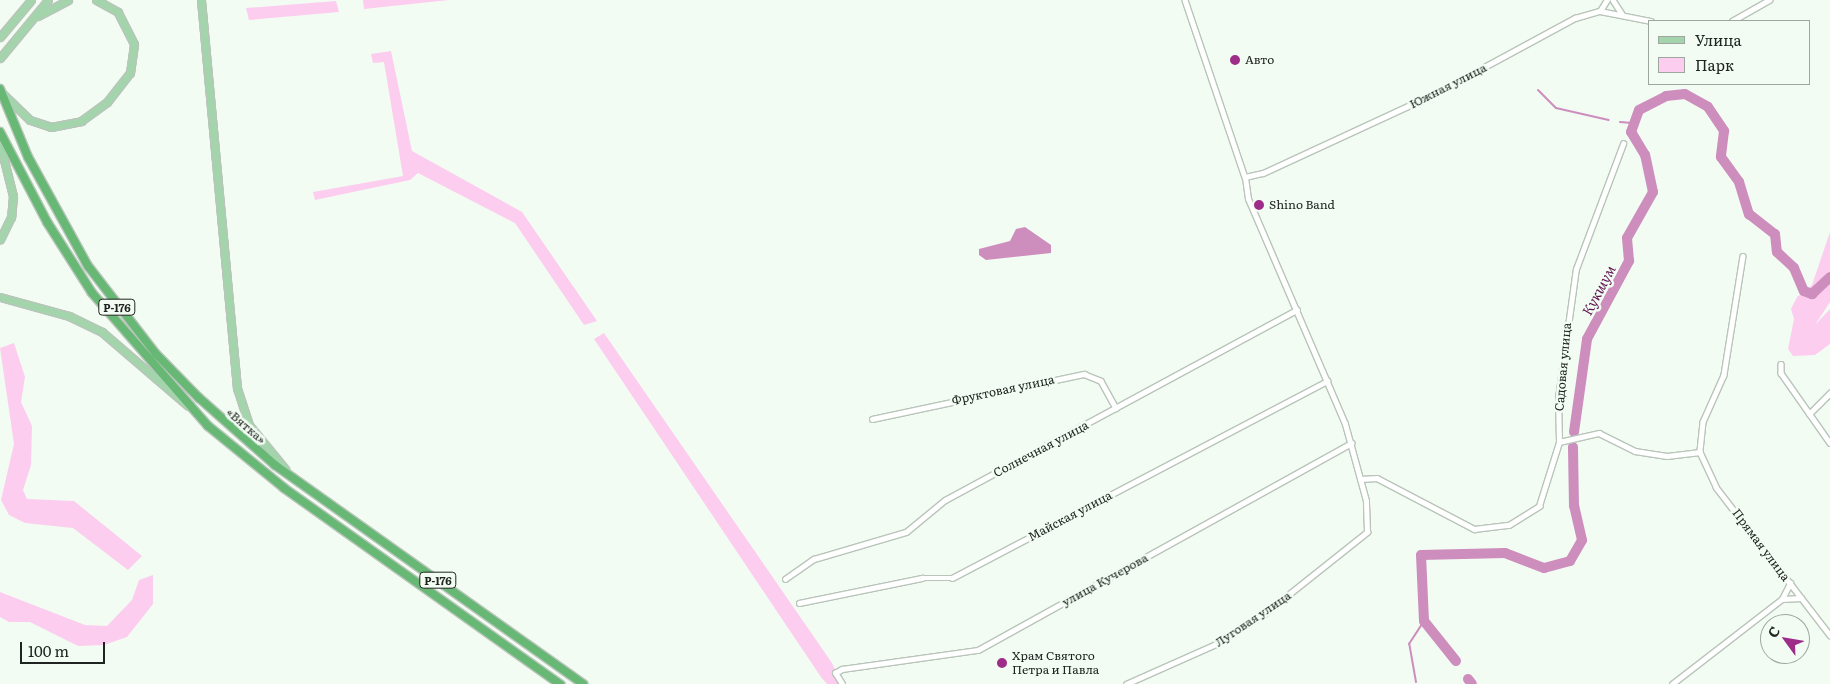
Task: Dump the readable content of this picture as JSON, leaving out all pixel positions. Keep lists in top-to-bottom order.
{
  "streets": {
    "highway": ["Р-176", "«Вятка»"],
    "street": [
      "Южная улица",
      "Садовая улица",
      "Фруктовая улица",
      "Солнечная улица",
      "Майская улица",
      "Прямая улица",
      "улица Кучерова",
      "Луговая улица"
    ]
  },
  "crossings": [
    ["Садовая улица", "Луговая улица"],
    ["Фруктовая улица", "Солнечная улица"]
  ],
  "water": ["Кукшум"],
  "places": ["Авто", "Shino Band", "Храм Святого Петра и Павла"],
  "legend": ["Улица", "Парк"],
  "scale_bar": "100 m",
  "north": "top left"
}
